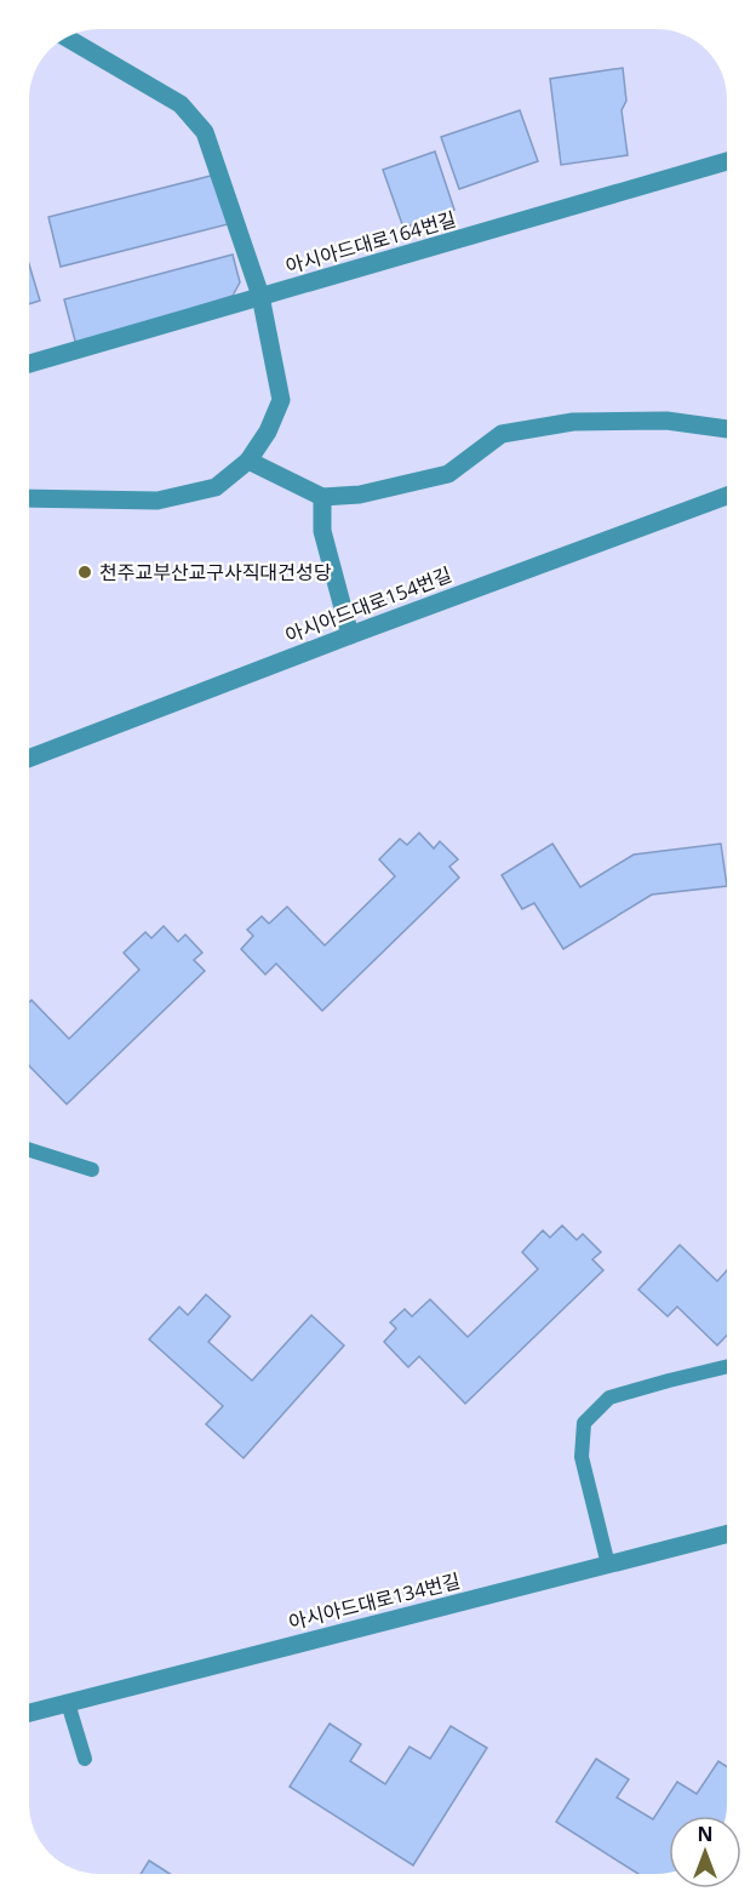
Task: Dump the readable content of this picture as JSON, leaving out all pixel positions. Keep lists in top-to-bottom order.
{
  "streets": {
    "street": ["아시아드대로164번길", "아시아드대로154번길", "아시아드대로134번길"]
  },
  "places": ["천주교부산교구사직대건성당"],
  "north": "top"
}
